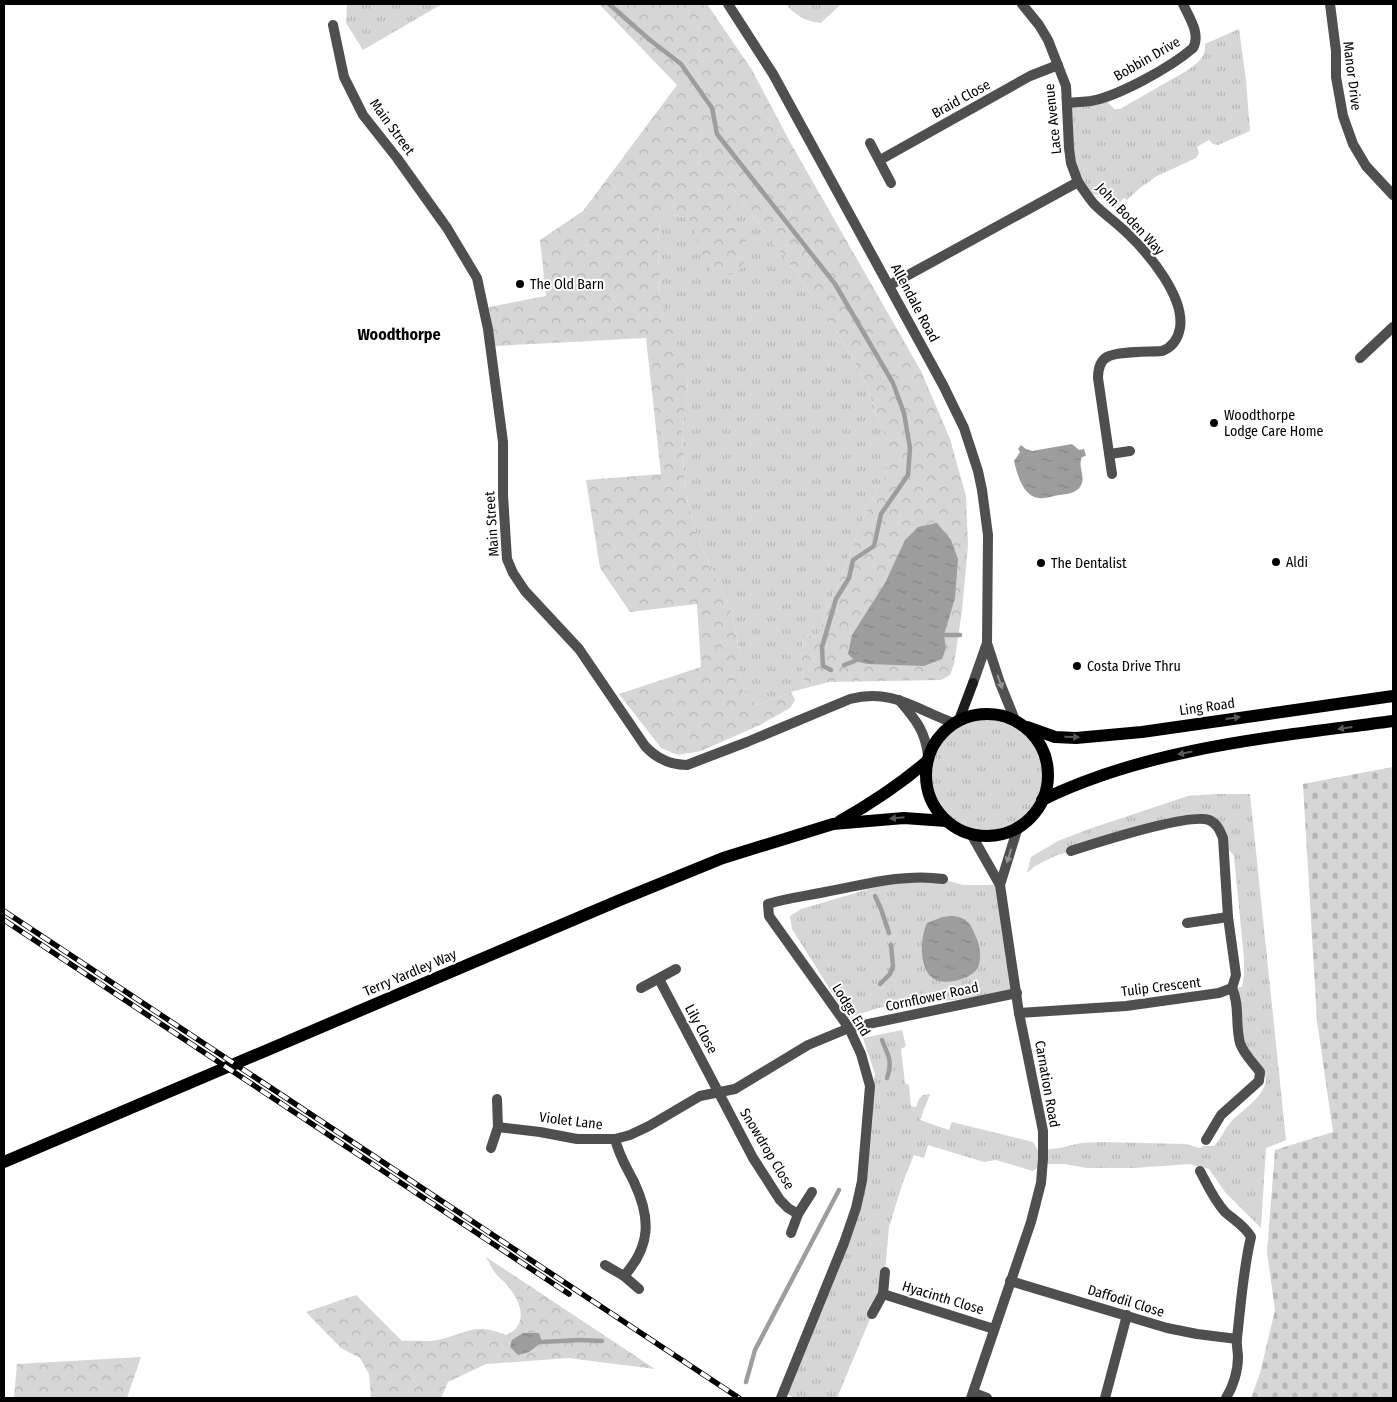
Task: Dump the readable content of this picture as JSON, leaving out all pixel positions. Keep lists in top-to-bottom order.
{
  "streets": {
    "main road": ["Ling Road", "Terry Yardley Way"],
    "street": [
      "Bobbin Drive",
      "Manor Drive",
      "Braid Close",
      "Lace Avenue",
      "Main Street",
      "John Boden Way",
      "Allendale Road",
      "Tulip Crescent",
      "Cornflower Road",
      "Lodge End",
      "Lily Close",
      "Carnation Road",
      "Violet Lane",
      "Snowdrop Close",
      "Hyacinth Close",
      "Daffodil Close"
    ]
  },
  "crossings": [
    ["Bobbin Drive", "Lace Avenue"],
    ["Braid Close", "Lace Avenue"],
    ["Lace Avenue", "John Boden Way"],
    ["Main Street", "Allendale Road"],
    ["Main Street", "Ling Road"],
    ["Main Street", "Terry Yardley Way"],
    ["Main Street", "Carnation Road"],
    ["John Boden Way", "Allendale Road"],
    ["Allendale Road", "Ling Road"],
    ["Allendale Road", "Terry Yardley Way"],
    ["Allendale Road", "Carnation Road"],
    ["Ling Road", "Terry Yardley Way"],
    ["Ling Road", "Carnation Road"],
    ["Terry Yardley Way", "Carnation Road"],
    ["Tulip Crescent", "Carnation Road"],
    ["Cornflower Road", "Lodge End"],
    ["Cornflower Road", "Lily Close"],
    ["Cornflower Road", "Carnation Road"],
    ["Cornflower Road", "Violet Lane"],
    ["Cornflower Road", "Snowdrop Close"],
    ["Lily Close", "Violet Lane"],
    ["Lily Close", "Snowdrop Close"],
    ["Carnation Road", "Hyacinth Close"],
    ["Carnation Road", "Daffodil Close"],
    ["Violet Lane", "Snowdrop Close"]
  ],
  "districts": ["Woodthorpe"],
  "places": [
    "The Old Barn",
    "Woodthorpe Lodge Care Home",
    "Aldi",
    "The Dentalist",
    "Costa Drive Thru"
  ]
}
